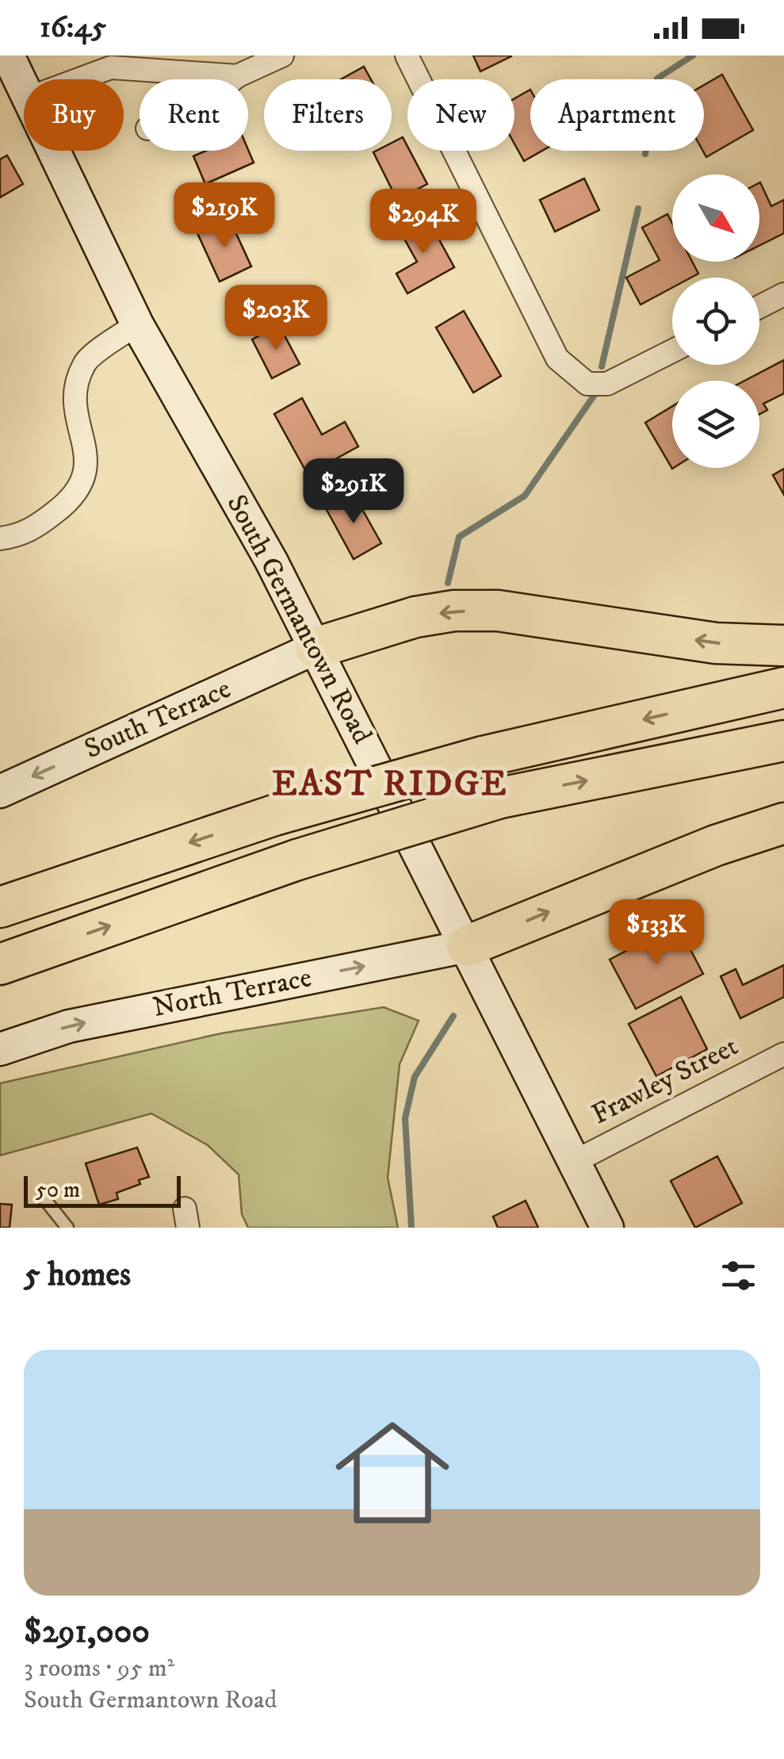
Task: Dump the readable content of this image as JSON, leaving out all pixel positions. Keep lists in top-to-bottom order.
{
  "streets": {
    "main road": ["South Germantown Road", "South Terrace", "North Terrace"],
    "street": ["Frawley Street"]
  },
  "crossings": [
    ["South Germantown Road", "South Terrace"],
    ["South Germantown Road", "North Terrace"],
    ["South Germantown Road", "Frawley Street"]
  ],
  "one_way": ["South Terrace", "North Terrace"],
  "districts": ["EAST RIDGE"],
  "scale_bar": "50 m",
  "north": "bottom right",
  "page": {
    "status": "16:45",
    "chip": [
      "Buy",
      "Rent",
      "Filters",
      "New",
      "Apartment"
    ],
    "price": [
      "$219K",
      "$294K",
      "$203K",
      "$291K",
      "$133K"
    ],
    "scale": "50 m",
    "heading": "5 homes",
    "list": [
      {
        "name": "$291,000",
        "note": "3 rooms · 95 m² · South Germantown Road"
      }
    ]
  }
}
